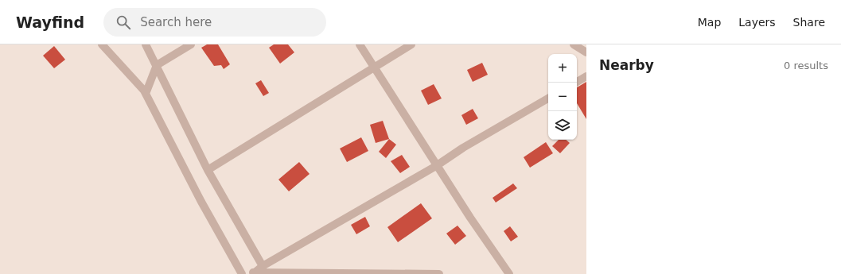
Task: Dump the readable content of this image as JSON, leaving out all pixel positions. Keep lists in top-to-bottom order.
{
  "page": {
    "header": "Wayfind",
    "search": "Search here",
    "nav": ["Map", "Layers", "Share"],
    "heading": ["Nearby", "0 results"],
    "map_buttons": ["+", "−"]
  }
}
